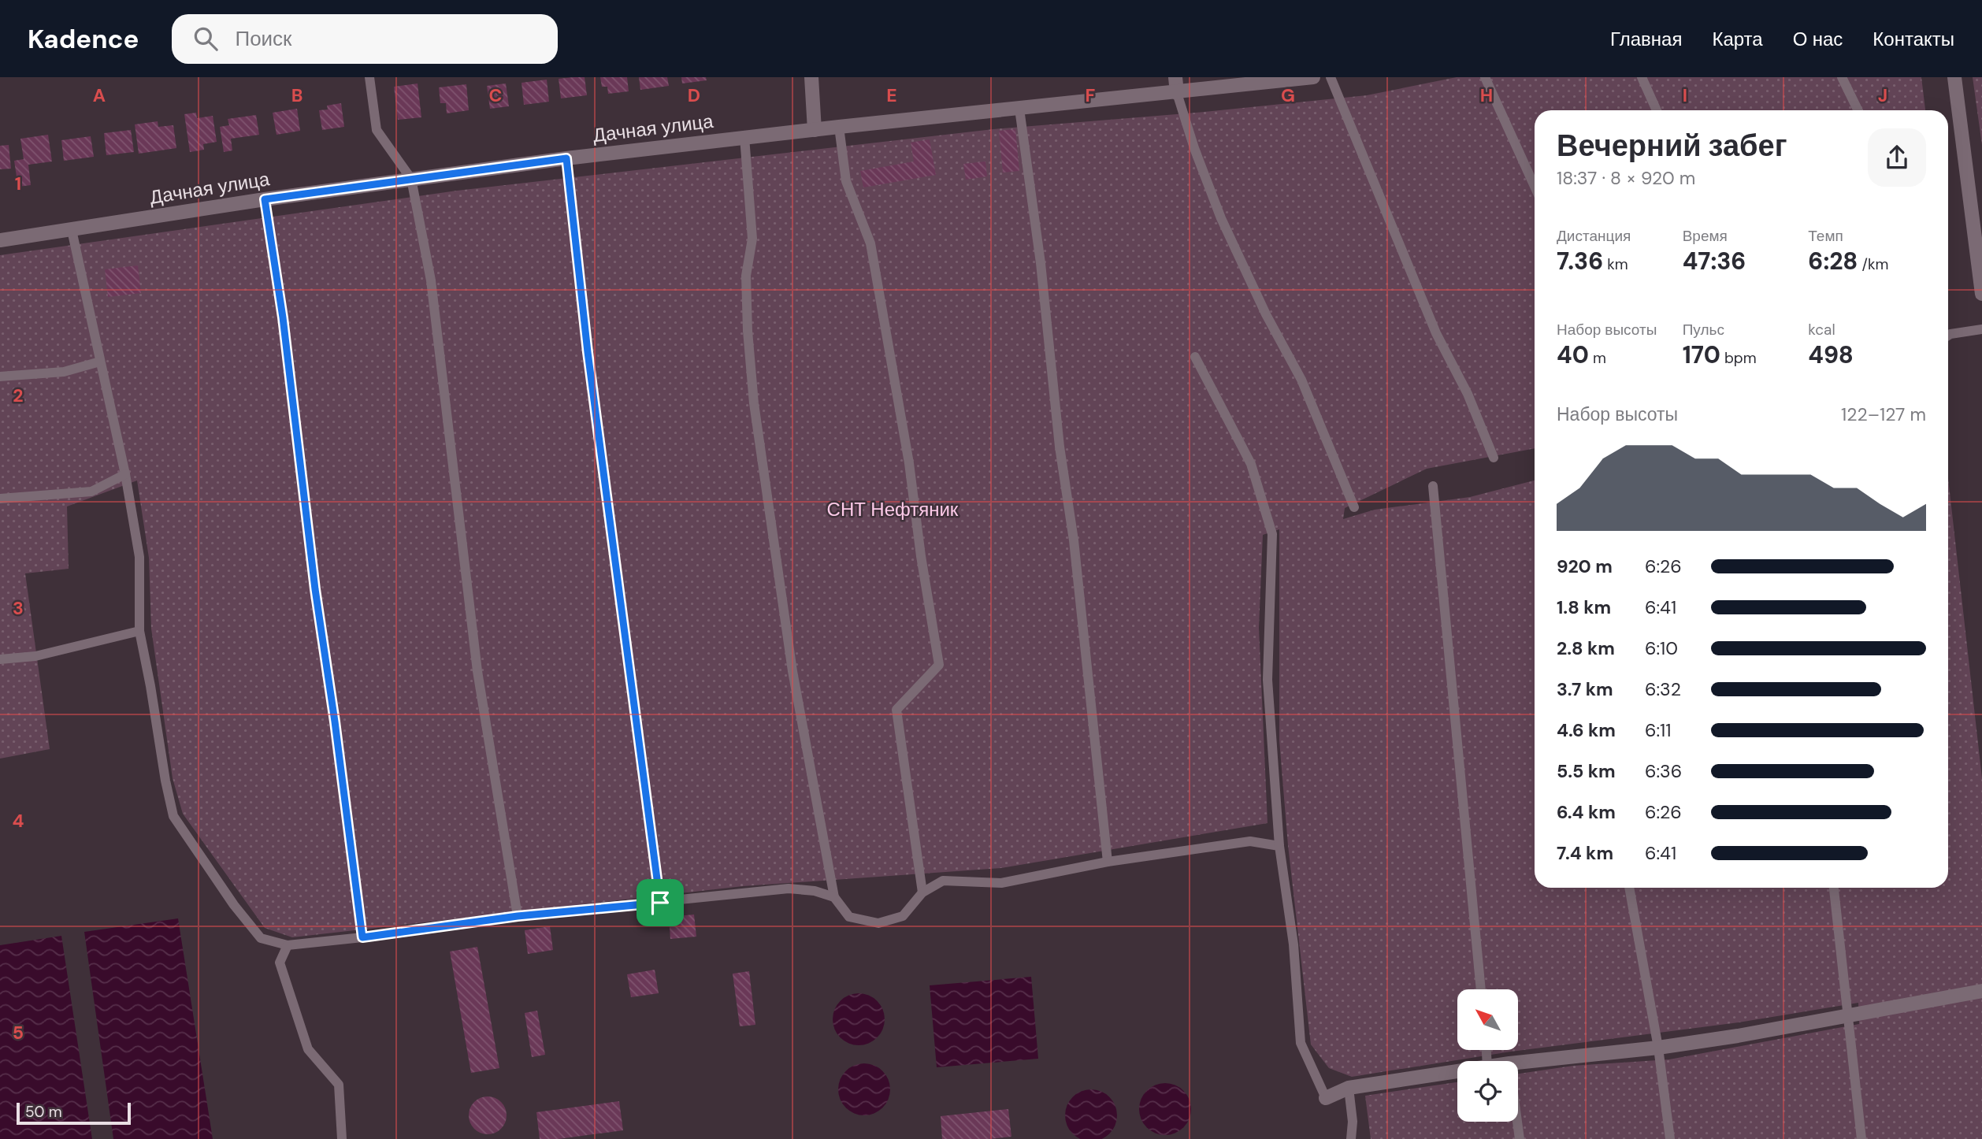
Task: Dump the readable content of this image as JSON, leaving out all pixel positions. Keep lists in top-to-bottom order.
{
  "streets": {
    "street": ["Дачная улица"]
  },
  "parks": ["СНТ Нефтяник"],
  "scale_bar": "50 m",
  "north": "top left",
  "page": {
    "header": "Kadence",
    "search": "Поиск",
    "nav": [
      "Главная",
      "Карта",
      "О нас",
      "Контакты"
    ],
    "heading": ["Вечерний забег", "18:37 · 8 × 920 m"],
    "stats": [
      ["Дистанция", "7.36 km"],
      ["Время", "47:36"],
      ["Темп", "6:28 /km"],
      ["Набор высоты", "40 m"],
      ["Пульс", "170 bpm"],
      ["kcal", "498"]
    ],
    "chart": ["Набор высоты", "122–127 m"],
    "list": [
      {
        "name": "920 m",
        "note": "6:26"
      },
      {
        "name": "1.8 km",
        "note": "6:41"
      },
      {
        "name": "2.8 km",
        "note": "6:10"
      },
      {
        "name": "3.7 km",
        "note": "6:32"
      },
      {
        "name": "4.6 km",
        "note": "6:11"
      },
      {
        "name": "5.5 km",
        "note": "6:36"
      },
      {
        "name": "6.4 km",
        "note": "6:26"
      },
      {
        "name": "7.4 km",
        "note": "6:41"
      }
    ],
    "scale": "50 m"
  },
  "grid": {
    "columns": [
      "A",
      "B",
      "C",
      "D",
      "E",
      "F",
      "G",
      "H",
      "I",
      "J"
    ],
    "rows": [
      "1",
      "2",
      "3",
      "4",
      "5"
    ]
  }
}
